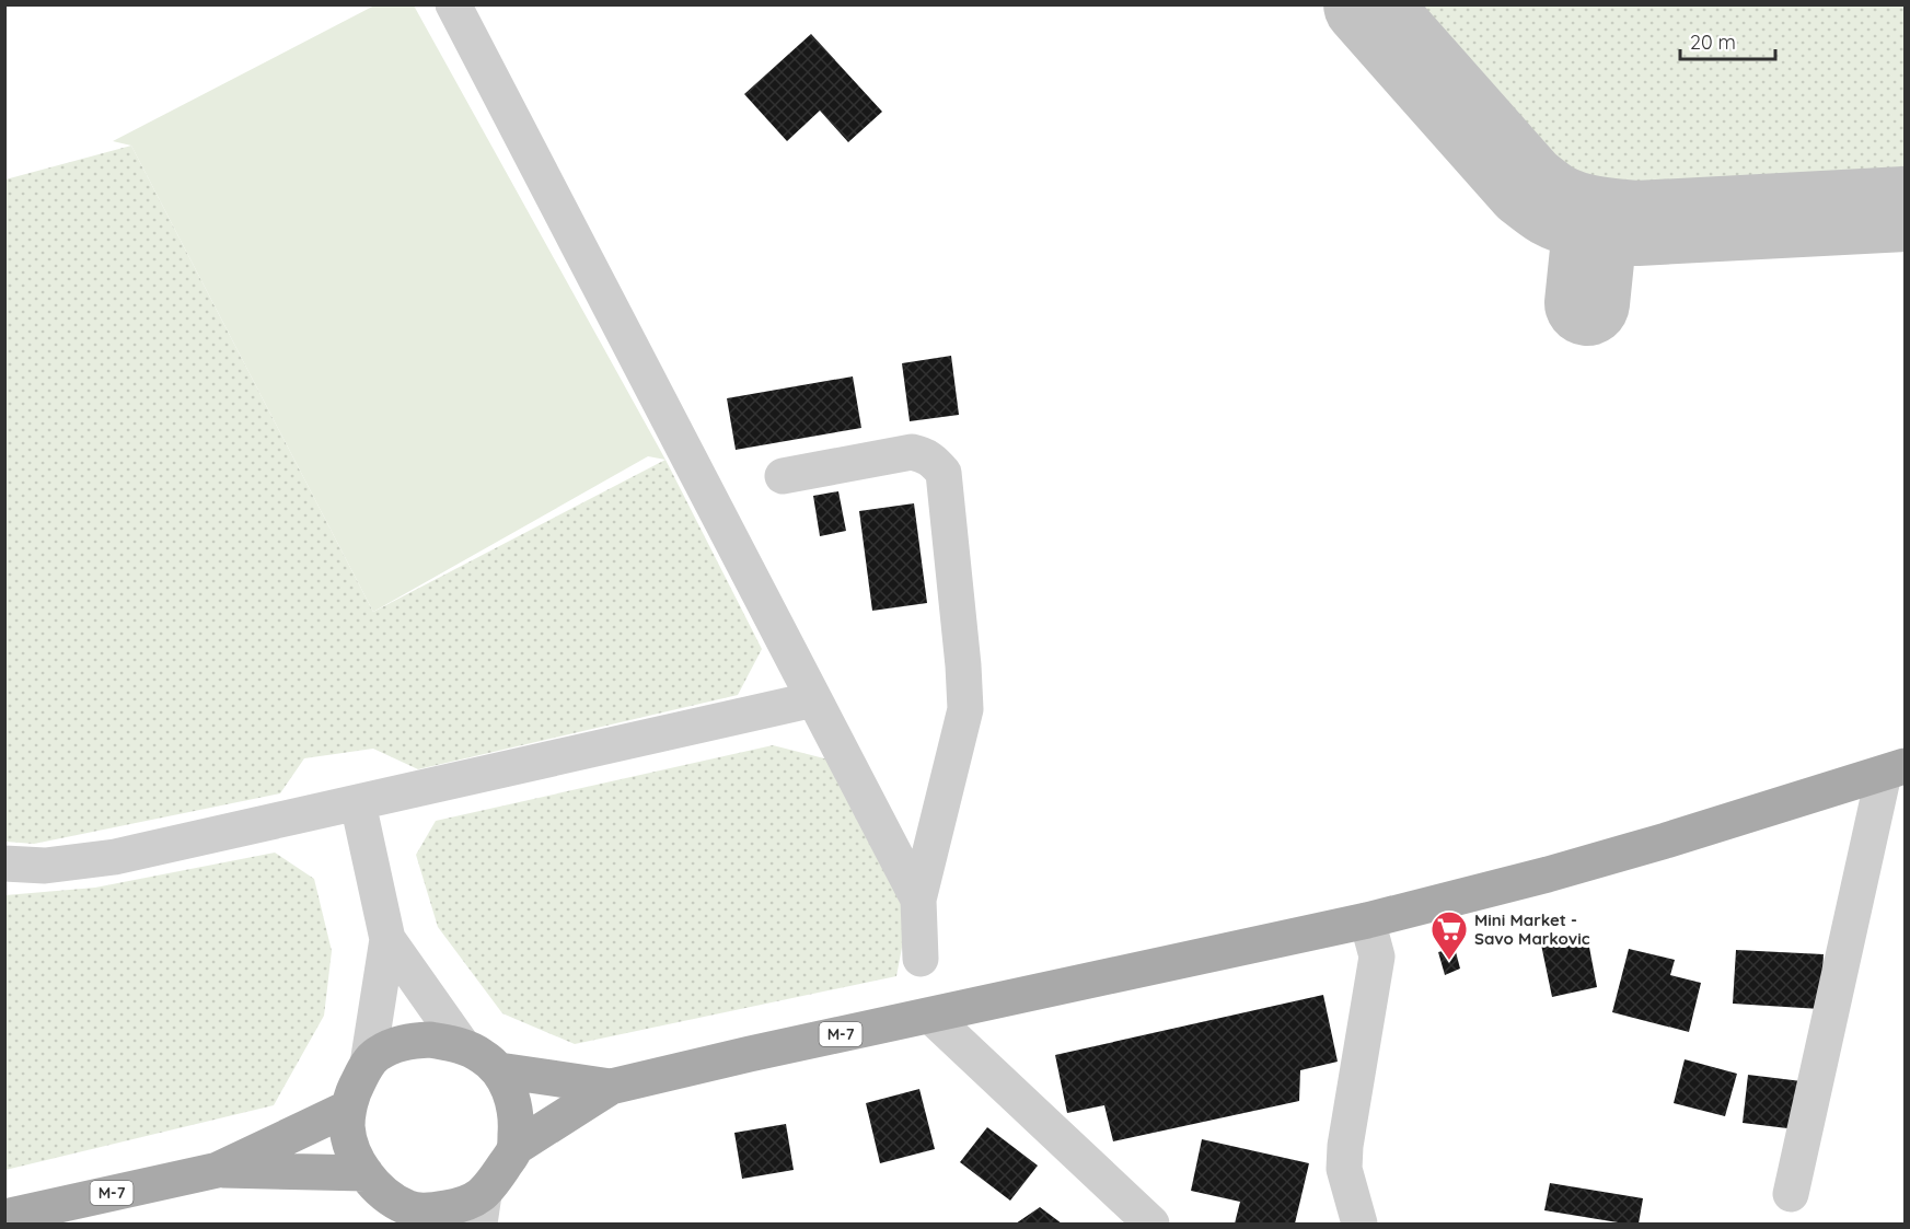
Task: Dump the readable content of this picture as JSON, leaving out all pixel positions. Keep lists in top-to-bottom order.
{
  "streets": {
    "main road": ["M-7"]
  },
  "places": {
    "supermarket": ["Mini Market - Savo Markovic"]
  },
  "scale_bar": "20 m"
}
